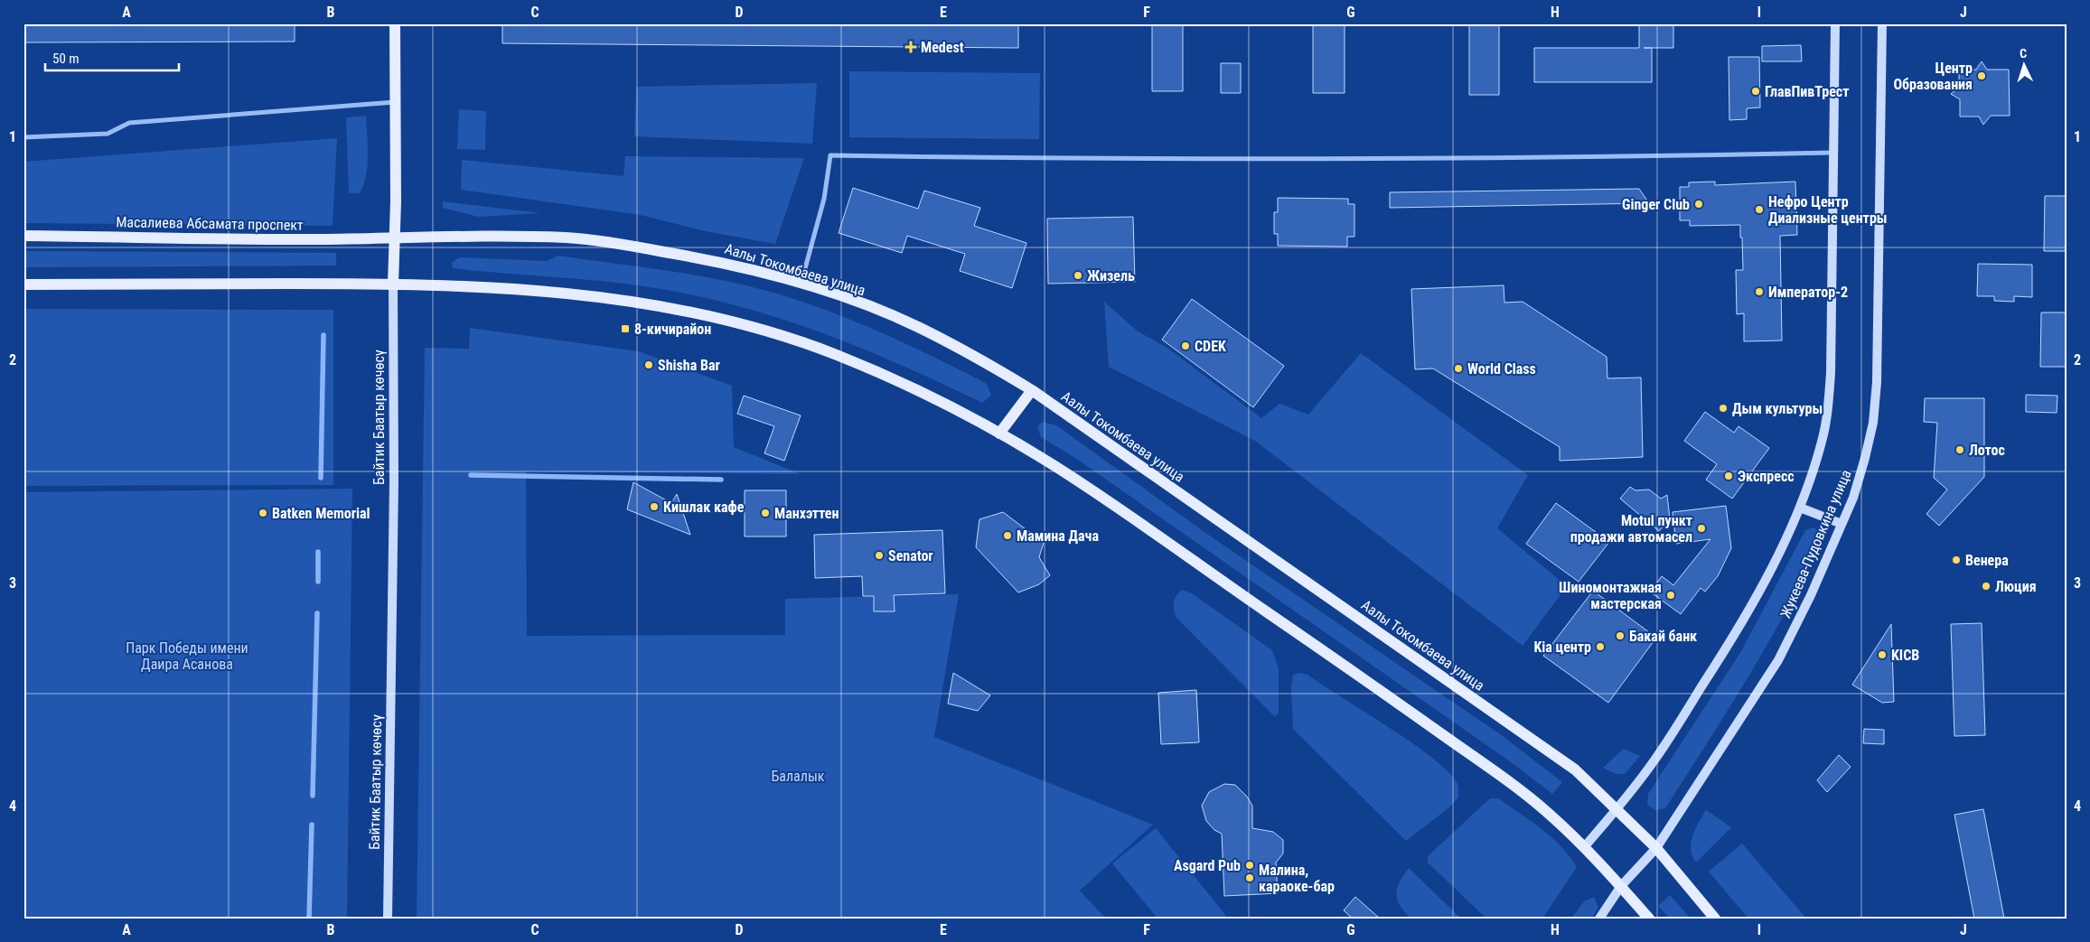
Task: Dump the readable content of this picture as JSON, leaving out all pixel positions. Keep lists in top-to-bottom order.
{
  "streets": {
    "main road": [
      "Масалиева Абсамата проспект",
      "Аалы Токомбаева улица",
      "Байтик Баатыр көчөсү",
      "Жукеева-Пудовкина улица"
    ]
  },
  "crossings": [
    ["Масалиева Абсамата проспект", "Аалы Токомбаева улица"],
    ["Масалиева Абсамата проспект", "Байтик Баатыр көчөсү"],
    ["Аалы Токомбаева улица", "Байтик Баатыр көчөсү"],
    ["Аалы Токомбаева улица", "Жукеева-Пудовкина улица"]
  ],
  "parks": ["Парк Победы имени Даира Асанова", "Балалык"],
  "places": {
    "health": ["Medest"],
    "other": [
      "Центр Образования",
      "ГлавПивТрест",
      "Ginger Club",
      "Нефро Центр Диализные центры",
      "Жизель",
      "Император-2",
      "CDEK",
      "Shisha Bar",
      "World Class",
      "Дым культуры",
      "Лотос",
      "Экспресс",
      "Кишлак кафе",
      "Batken Memorial",
      "Манхэттен",
      "Motul пункт продажи автомасел",
      "Мамина Дача",
      "Senator",
      "Венера",
      "Люция",
      "Шиномонтажная мастерская",
      "Бакай банк",
      "Kia центр",
      "KICB",
      "Asgard Pub",
      "Малина, караоке-бар"
    ],
    "transit": ["8-кичирайон"]
  },
  "scale_bar": "50 m",
  "north": "top",
  "grid": {
    "columns": [
      "A",
      "B",
      "C",
      "D",
      "E",
      "F",
      "G",
      "H",
      "I",
      "J"
    ],
    "rows": [
      "1",
      "2",
      "3",
      "4"
    ]
  }
}
